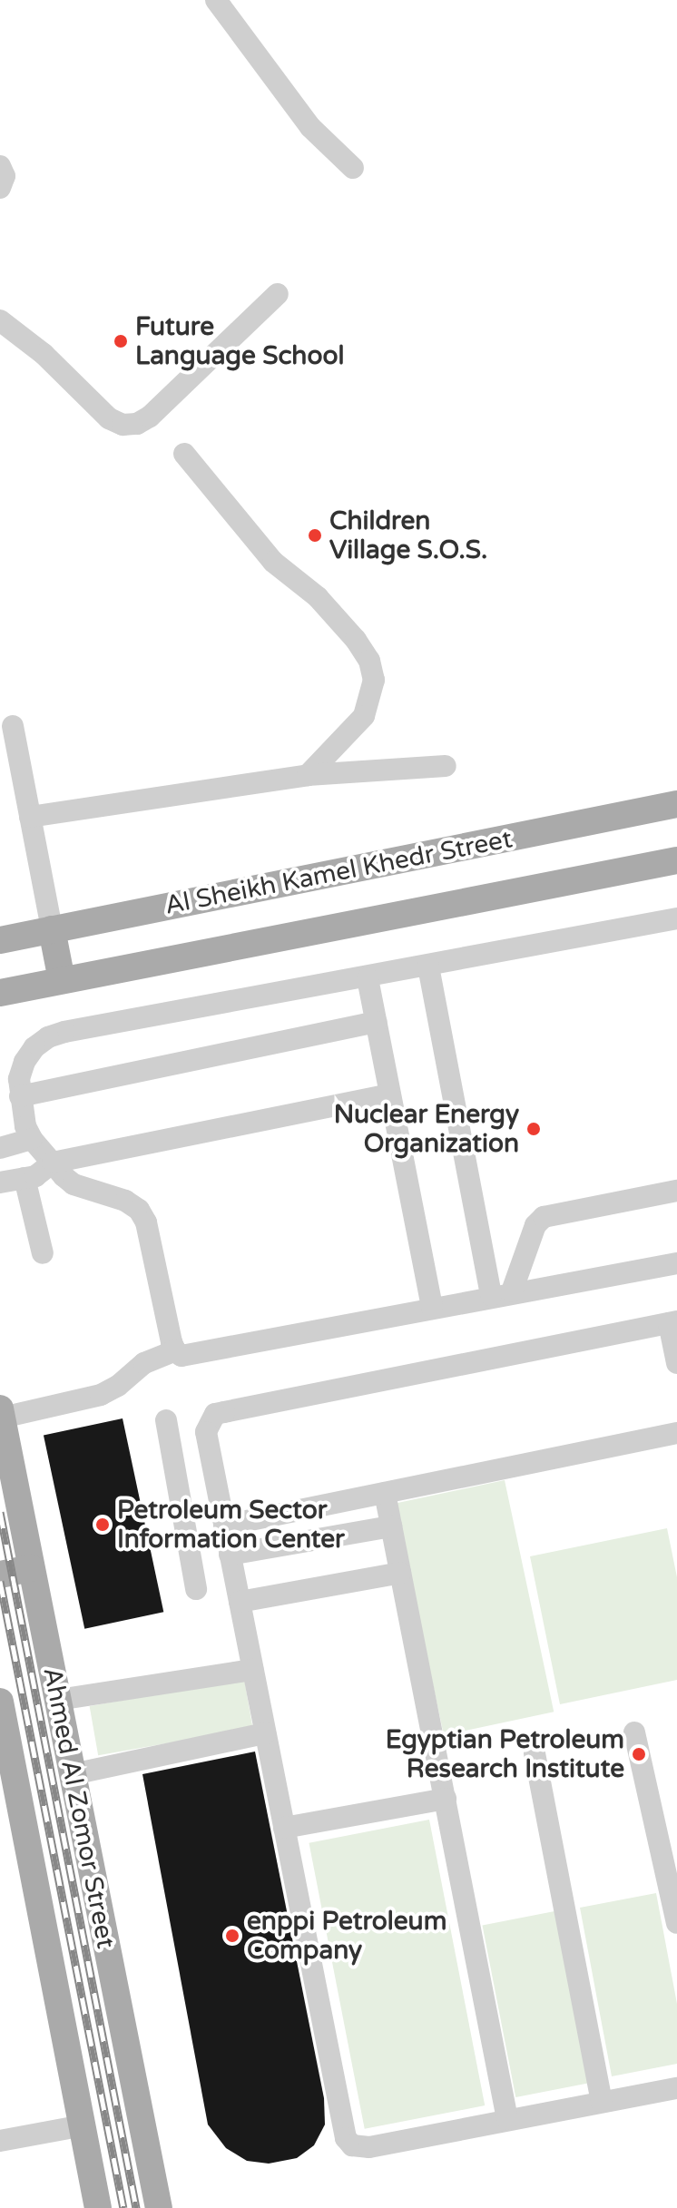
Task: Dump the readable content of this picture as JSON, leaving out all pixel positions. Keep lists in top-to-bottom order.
{
  "streets": {
    "main road": ["Al Sheikh Kamel Khedr Street", "Ahmed Al Zomor Street"]
  },
  "places": [
    "Future Language School",
    "Children Village S.O.S.",
    "Nuclear Energy Organization",
    "Petroleum Sector Information Center",
    "Egyptian Petroleum Research Institute",
    "enppi Petroleum Company"
  ]
}
